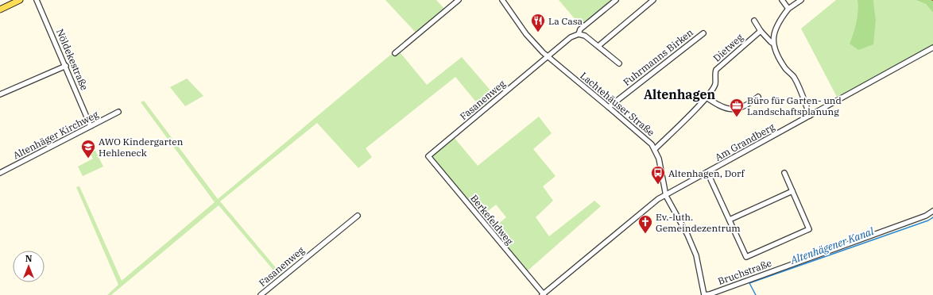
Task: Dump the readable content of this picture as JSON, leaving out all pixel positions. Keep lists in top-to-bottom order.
{
  "streets": {
    "street": [
      "Dietweg",
      "Fuhrmanns Birken",
      "Nöldekestraße",
      "Fasanenweg",
      "Lachtehäuser Straße",
      "Altenhäger Kirchweg",
      "Am Grandberg",
      "Berkefeldweg",
      "Bruchstraße"
    ]
  },
  "crossings": [
    ["Dietweg", "Lachtehäuser Straße"],
    ["Fuhrmanns Birken", "Lachtehäuser Straße"],
    ["Nöldekestraße", "Altenhäger Kirchweg"],
    ["Fasanenweg", "Lachtehäuser Straße"],
    ["Fasanenweg", "Berkefeldweg"],
    ["Lachtehäuser Straße", "Am Grandberg"],
    ["Lachtehäuser Straße", "Berkefeldweg"],
    ["Lachtehäuser Straße", "Bruchstraße"],
    ["Am Grandberg", "Berkefeldweg"]
  ],
  "districts": ["Altenhagen"],
  "water": ["Altenhägener Kanal"],
  "places": {
    "restaurant": ["La Casa"],
    "office": ["Büro für Garten- und Landschaftsplanung"],
    "school or university": ["AWO Kindergarten Hehleneck"],
    "bus stop": ["Altenhagen, Dorf"],
    "church": ["Ev.-luth. Gemeindezentrum"]
  },
  "north": "top"
}
